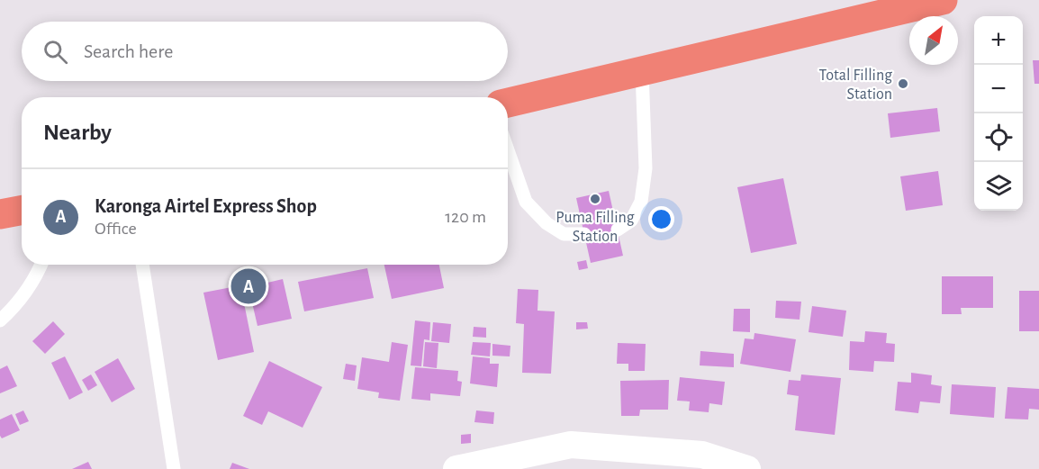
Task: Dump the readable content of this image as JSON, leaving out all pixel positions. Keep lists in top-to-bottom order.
{
  "places": ["Total Filling Station", "Puma Filling Station"],
  "north": "top right",
  "page": {
    "map_buttons": ["+", "−"],
    "search": "Search here",
    "heading": "Nearby",
    "list": [
      {
        "mark": "A",
        "name": "Karonga Airtel Express Shop",
        "note": "Office",
        "value": "120 m"
      }
    ],
    "pins": "A"
  }
}
